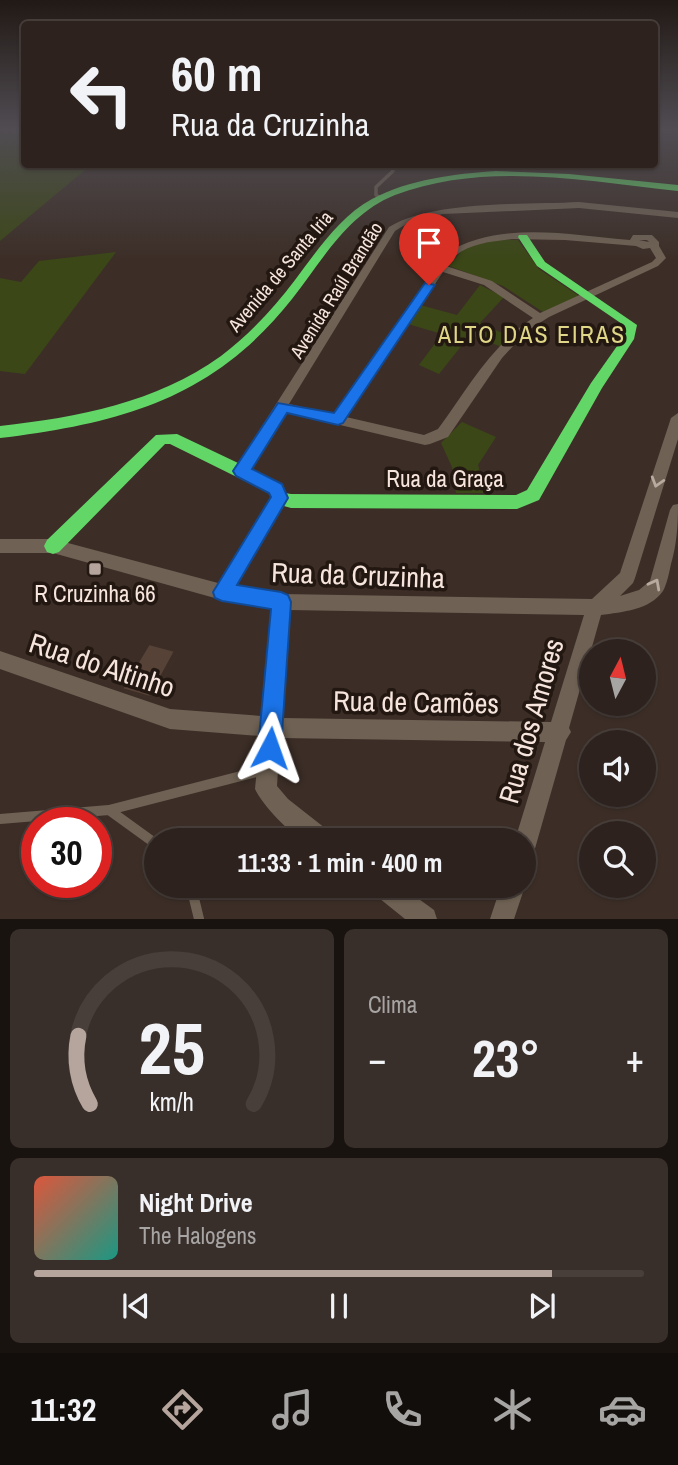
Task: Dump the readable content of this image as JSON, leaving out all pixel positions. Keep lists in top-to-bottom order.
{
  "streets": {
    "main road": ["Avenida de Santa Iria", "Rua da Graça"],
    "street": [
      "Avenida Raúl Brandão",
      "Rua da Cruzinha",
      "Rua do Altinho",
      "Rua de Camões",
      "Rua dos Amores"
    ]
  },
  "crossings": [
    ["Rua da Cruzinha", "Rua dos Amores"],
    ["Rua do Altinho", "Rua de Camões"],
    ["Rua de Camões", "Rua dos Amores"]
  ],
  "districts": ["ALTO DAS EIRAS"],
  "places": {
    "transit": ["R Cruzinha 66"]
  },
  "north": "top",
  "page": {
    "turn": ["60 m", "Rua da Cruzinha"],
    "limit": "30",
    "trip": "11:33 · 1 min · 400 m",
    "tile": "Clima",
    "heat": ["−", "23°", "+"],
    "song": ["Night Drive", "The Halogens"],
    "tabs": "11:32",
    "gauge": ["25", "km/h"]
  }
}
